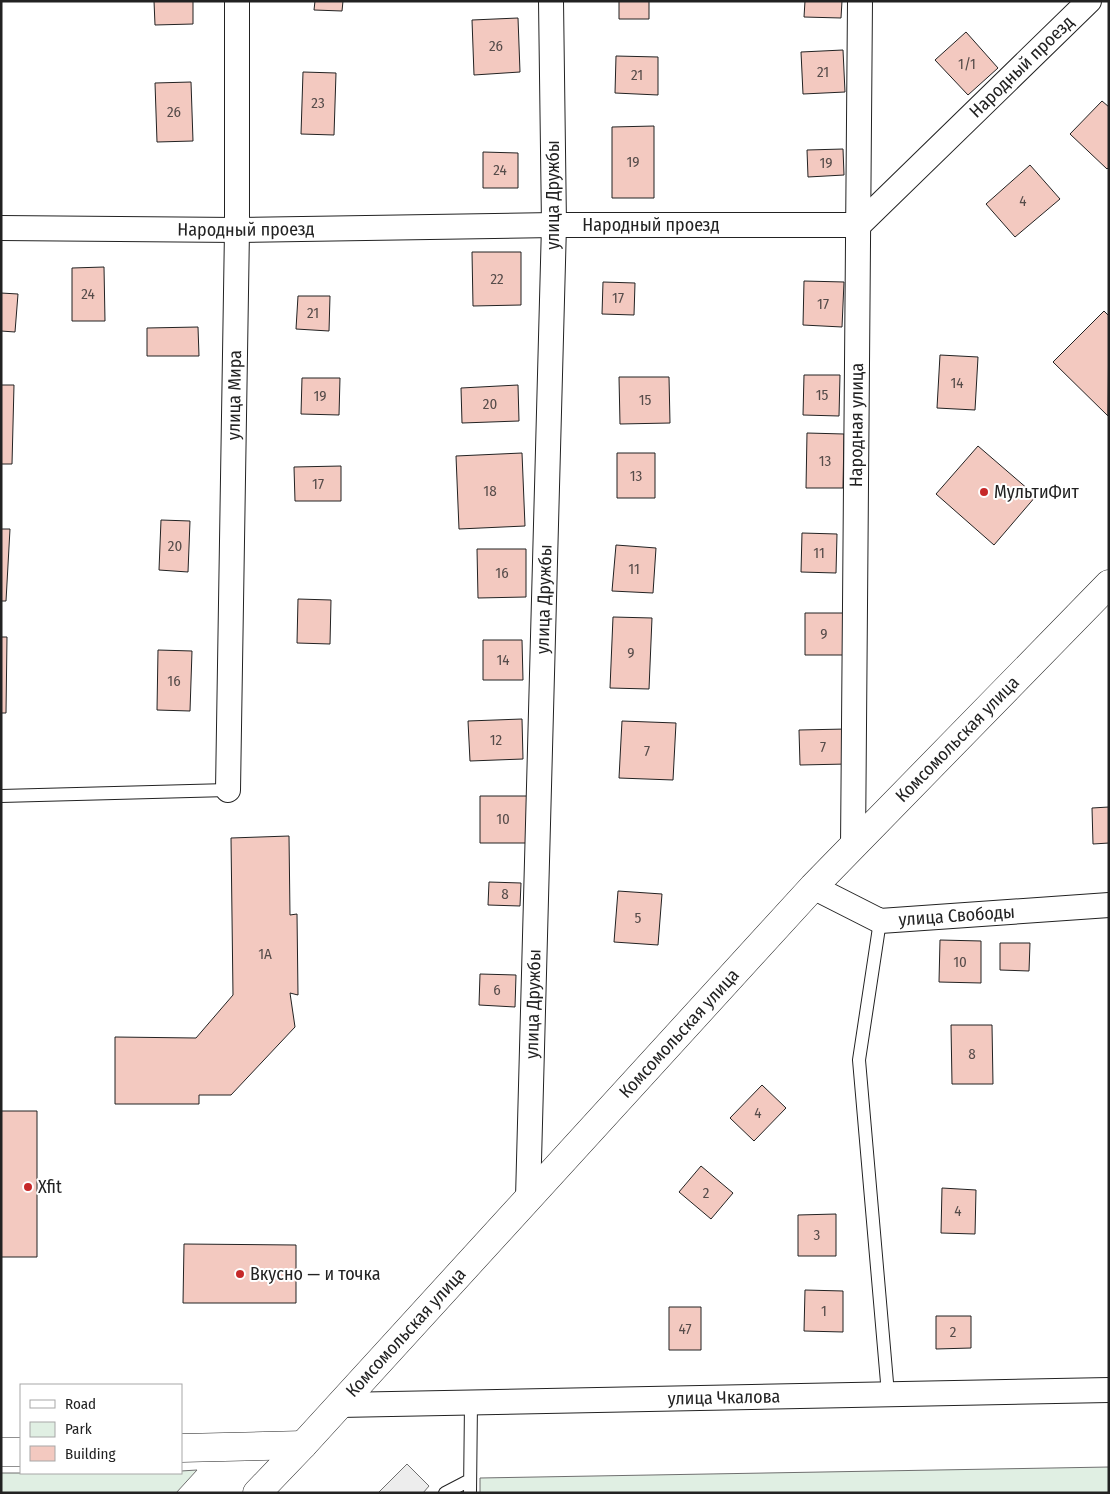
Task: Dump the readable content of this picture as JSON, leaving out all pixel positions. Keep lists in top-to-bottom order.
{
  "streets": {
    "main road": ["Комсомольская улица"],
    "street": [
      "Народный проезд",
      "улица Дружбы",
      "улица Мира",
      "Народная улица",
      "улица Свободы",
      "улица Чкалова"
    ]
  },
  "crossings": [
    ["Народный проезд", "улица Дружбы"],
    ["Народный проезд", "улица Мира"],
    ["Народный проезд", "Народная улица"],
    ["улица Дружбы", "Комсомольская улица"],
    ["Народная улица", "Комсомольская улица"],
    ["Комсомольская улица", "улица Свободы"],
    ["Комсомольская улица", "улица Чкалова"]
  ],
  "places": ["МультиФит", "Xfit", "Вкусно — и точка"],
  "house_numbers": [
    "26",
    "1/1",
    "21",
    "21",
    "23",
    "26",
    "19",
    "19",
    "24",
    "4",
    "22",
    "24",
    "17",
    "17",
    "21",
    "14",
    "15",
    "19",
    "15",
    "20",
    "13",
    "13",
    "17",
    "18",
    "20",
    "11",
    "11",
    "16",
    "9",
    "9",
    "14",
    "16",
    "12",
    "7",
    "7",
    "10",
    "8",
    "5",
    "1А",
    "10",
    "6",
    "8",
    "4",
    "2",
    "4",
    "3",
    "1",
    "47",
    "2"
  ],
  "legend": ["Road", "Park", "Building"]
}
